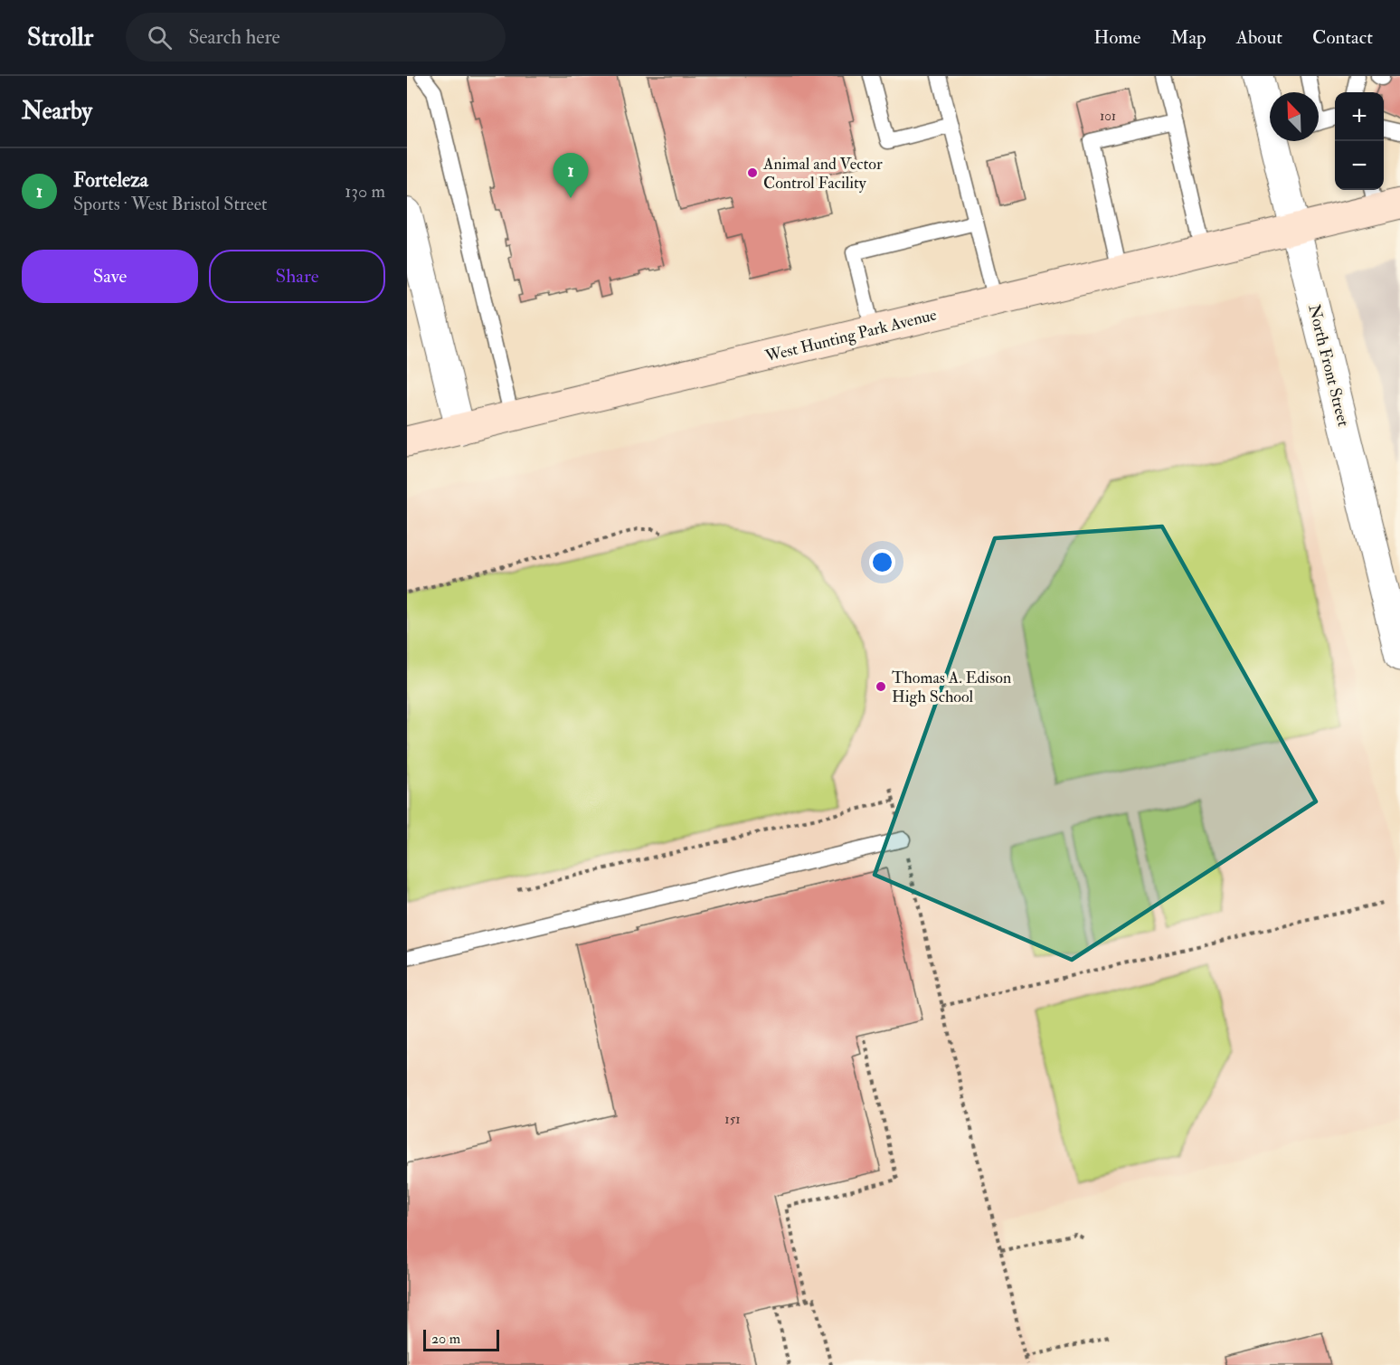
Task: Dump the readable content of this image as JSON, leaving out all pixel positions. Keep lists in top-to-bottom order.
{
  "streets": {
    "main road": ["West Hunting Park Avenue"],
    "street": ["North Front Street"]
  },
  "crossings": [
    ["West Hunting Park Avenue", "North Front Street"]
  ],
  "places": ["Animal and Vector Control Facility", "Thomas A. Edison High School"],
  "house_numbers": ["101", "151"],
  "scale_bar": "20 m",
  "north": "top left",
  "page": {
    "header": "Strollr",
    "search": "Search here",
    "nav": [
      "Home",
      "Map",
      "About",
      "Contact"
    ],
    "heading": "Nearby",
    "map_buttons": ["+", "−"],
    "list": [
      {
        "mark": "1",
        "name": "Forteleza",
        "note": "Sports · West Bristol Street",
        "value": "130 m"
      }
    ],
    "pins": "1",
    "buttons": ["Save", "Share"],
    "scale": "20 m"
  }
}
